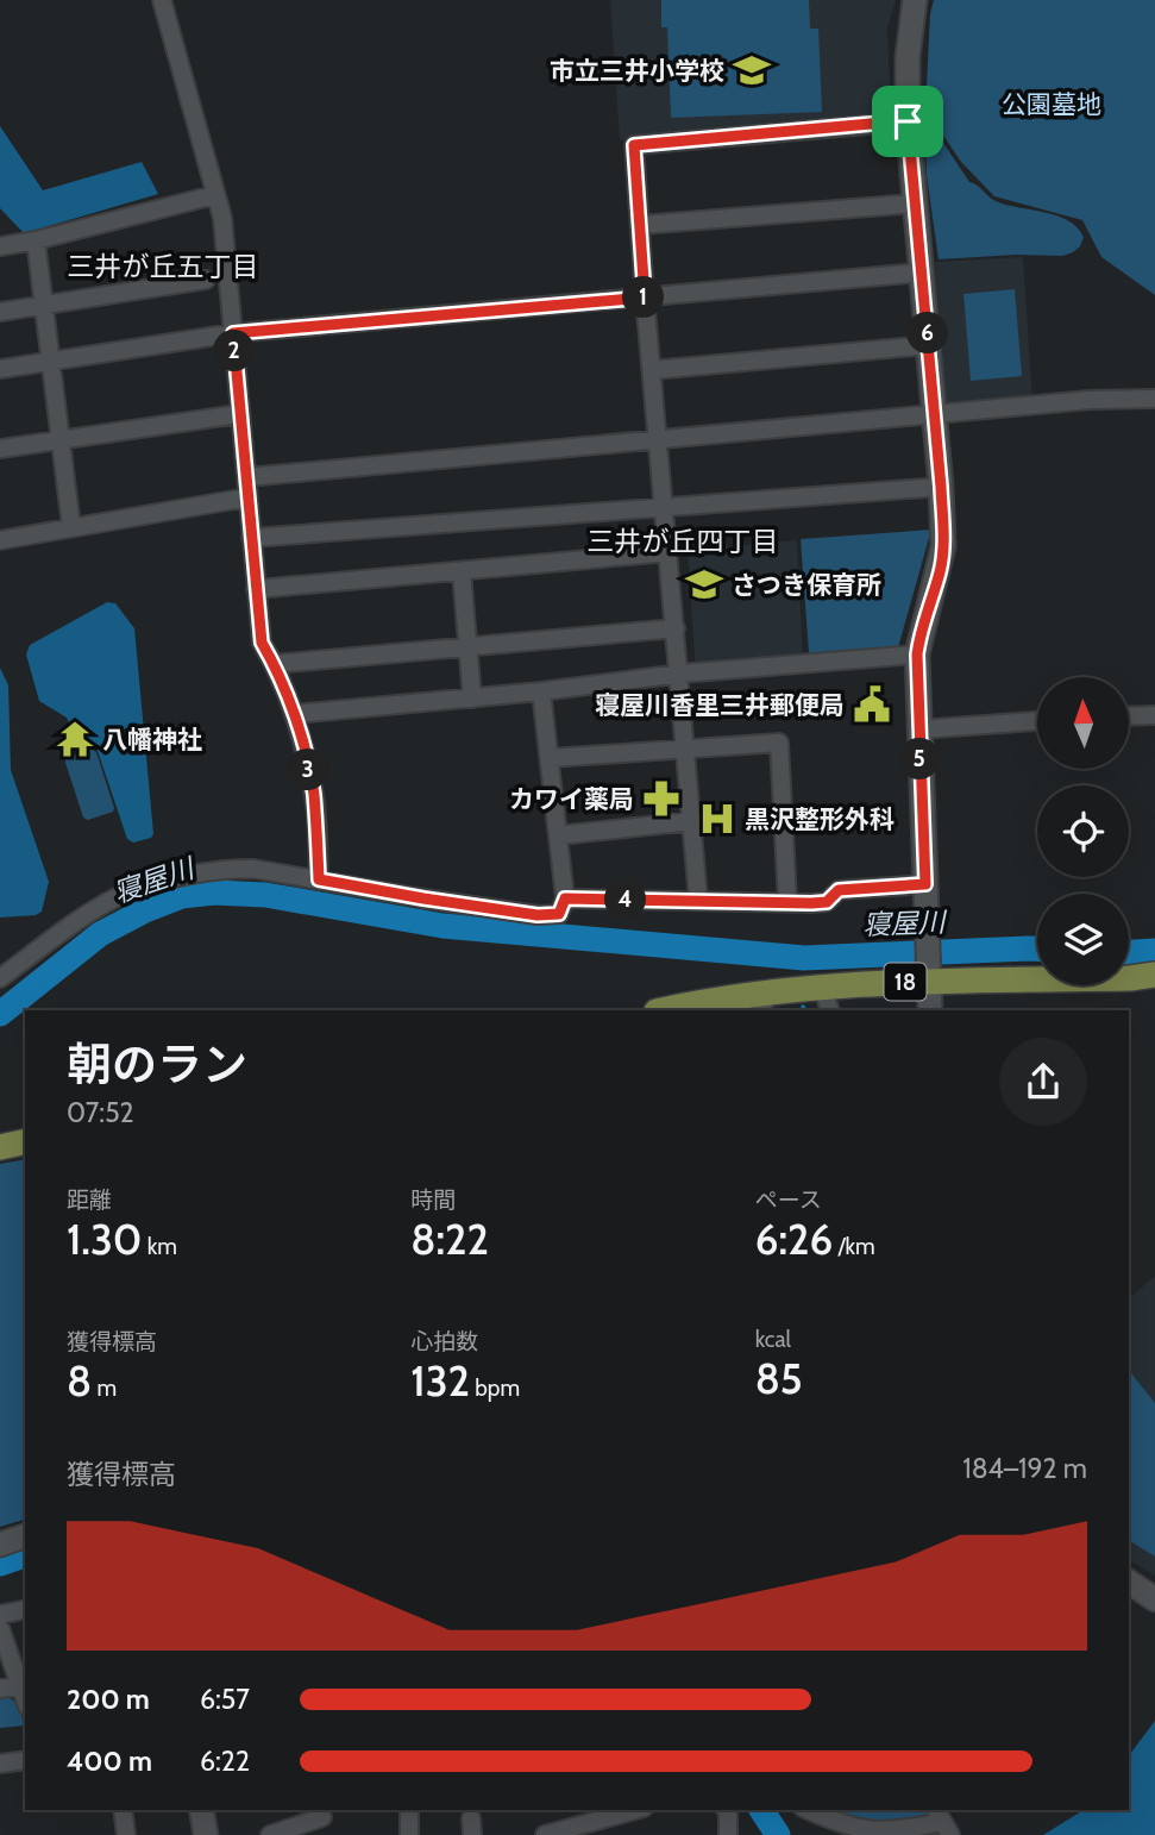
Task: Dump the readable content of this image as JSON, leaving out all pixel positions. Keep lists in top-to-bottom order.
{
  "streets": {
    "main road": ["18"]
  },
  "districts": ["三井が丘五丁目", "三井が丘四丁目"],
  "water": ["寝屋川"],
  "parks": ["公園墓地"],
  "places": {
    "school or university": ["市立三井小学校", "さつき保育所"],
    "public building": ["寝屋川香里三井郵便局"],
    "temple": ["八幡神社"],
    "pharmacy": ["カワイ薬局"],
    "hospital": ["黒沢整形外科"]
  },
  "north": "top",
  "page": {
    "pins": [
      "1",
      "6",
      "2",
      "5",
      "3",
      "4"
    ],
    "heading": ["朝のラン", "07:52"],
    "stats": [
      ["距離", "1.30 km"],
      ["時間", "8:22"],
      ["ペース", "6:26 /km"],
      ["獲得標高", "8 m"],
      ["心拍数", "132 bpm"],
      ["kcal", "85"]
    ],
    "chart": ["獲得標高", "184–192 m"],
    "list": [
      {
        "name": "200 m",
        "note": "6:57"
      },
      {
        "name": "400 m",
        "note": "6:22"
      }
    ]
  }
}
